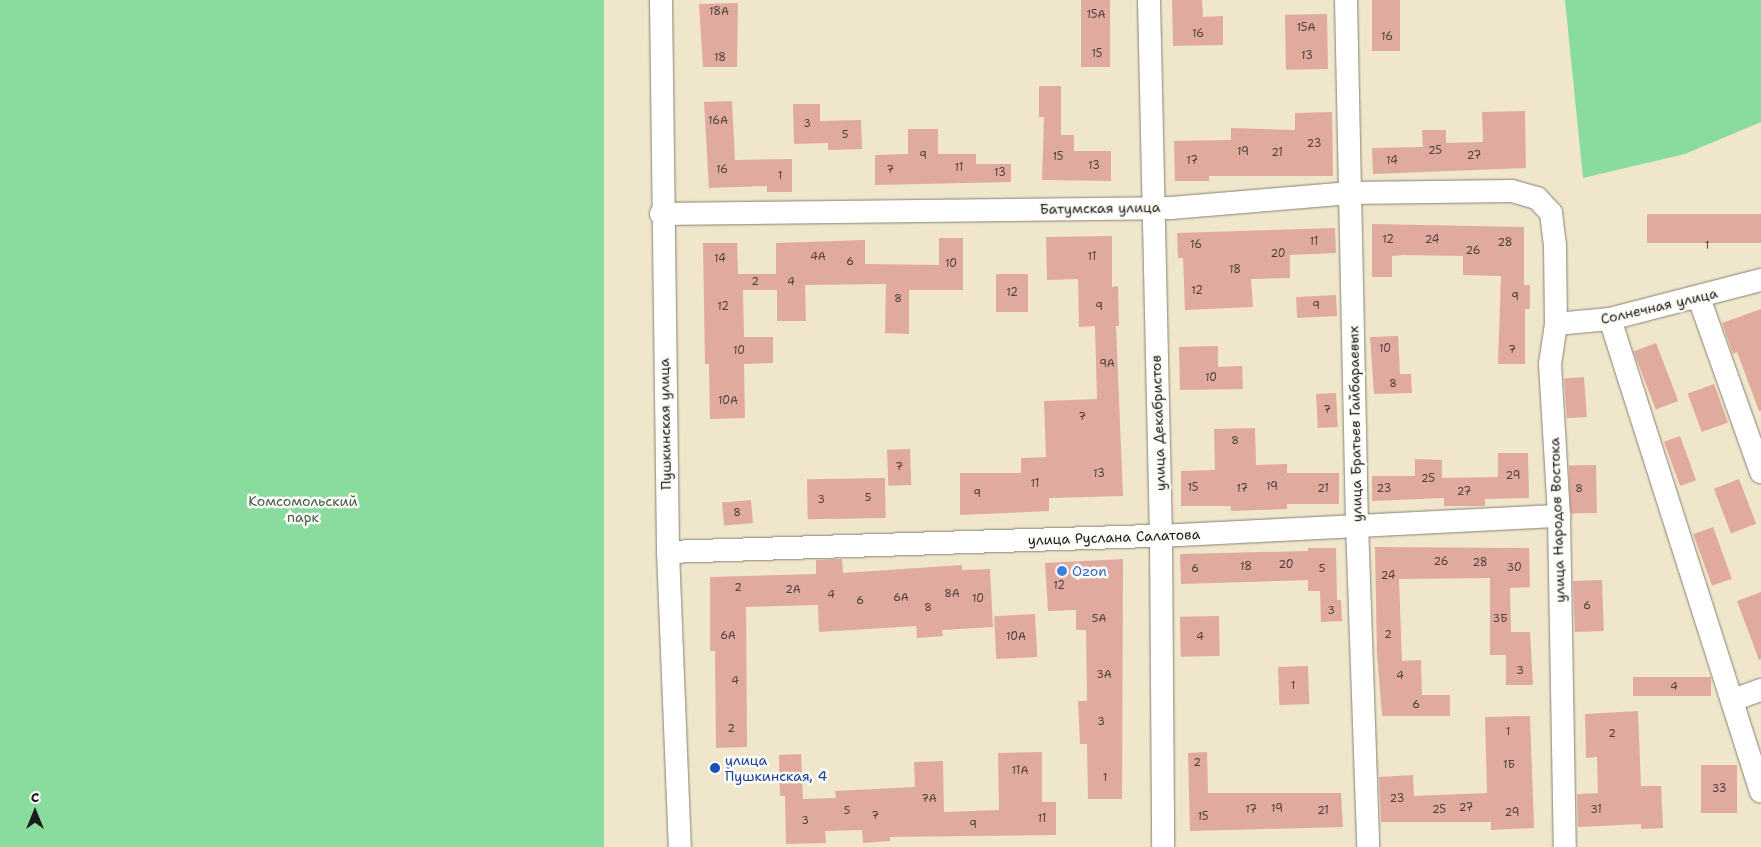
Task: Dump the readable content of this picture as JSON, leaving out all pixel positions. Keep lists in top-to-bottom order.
{
  "streets": {
    "street": [
      "Батумская улица",
      "Солнечная улица",
      "улица Декабристов",
      "Пушкинская улица",
      "улица Братьев Гайбараевых",
      "улица Народов Востока",
      "улица Руслана Салатова"
    ]
  },
  "crossings": [
    ["Батумская улица", "улица Декабристов"],
    ["Батумская улица", "Пушкинская улица"],
    ["Батумская улица", "улица Братьев Гайбараевых"],
    ["Батумская улица", "улица Народов Востока"],
    ["Солнечная улица", "улица Народов Востока"],
    ["улица Декабристов", "улица Руслана Салатова"],
    ["Пушкинская улица", "улица Руслана Салатова"],
    ["улица Братьев Гайбараевых", "улица Руслана Салатова"],
    ["улица Народов Востока", "улица Руслана Салатова"]
  ],
  "parks": ["Комсомольский парк"],
  "places": ["Ozon", "улица Пушкинская, 4"],
  "house_numbers": [
    "18А",
    "15А",
    "15А",
    "16",
    "16",
    "15",
    "13",
    "18",
    "16А",
    "3",
    "5",
    "23",
    "25",
    "19",
    "21",
    "9",
    "27",
    "15",
    "17",
    "14",
    "13",
    "11",
    "16",
    "7",
    "13",
    "1",
    "12",
    "24",
    "11",
    "28",
    "16",
    "1",
    "26",
    "20",
    "4А",
    "11",
    "14",
    "6",
    "10",
    "18",
    "2",
    "4",
    "12",
    "12",
    "9",
    "8",
    "9",
    "12",
    "9",
    "10",
    "7",
    "10",
    "9А",
    "10",
    "8",
    "10А",
    "7",
    "7",
    "8",
    "7",
    "13",
    "29",
    "25",
    "11",
    "19",
    "15",
    "17",
    "21",
    "23",
    "8",
    "27",
    "9",
    "5",
    "3",
    "8",
    "26",
    "28",
    "20",
    "18",
    "30",
    "6",
    "5",
    "24",
    "12",
    "2",
    "2А",
    "8А",
    "4",
    "6А",
    "10",
    "6",
    "6",
    "8",
    "3",
    "5А",
    "3Б",
    "2",
    "6А",
    "10А",
    "4",
    "3",
    "3А",
    "4",
    "4",
    "1",
    "4",
    "6",
    "3",
    "2",
    "1",
    "2",
    "2",
    "1Б",
    "11А",
    "1",
    "33",
    "7А",
    "23",
    "27",
    "19",
    "17",
    "25",
    "31",
    "5",
    "21",
    "29",
    "7",
    "15",
    "11",
    "3",
    "9"
  ],
  "north": "top"
}
